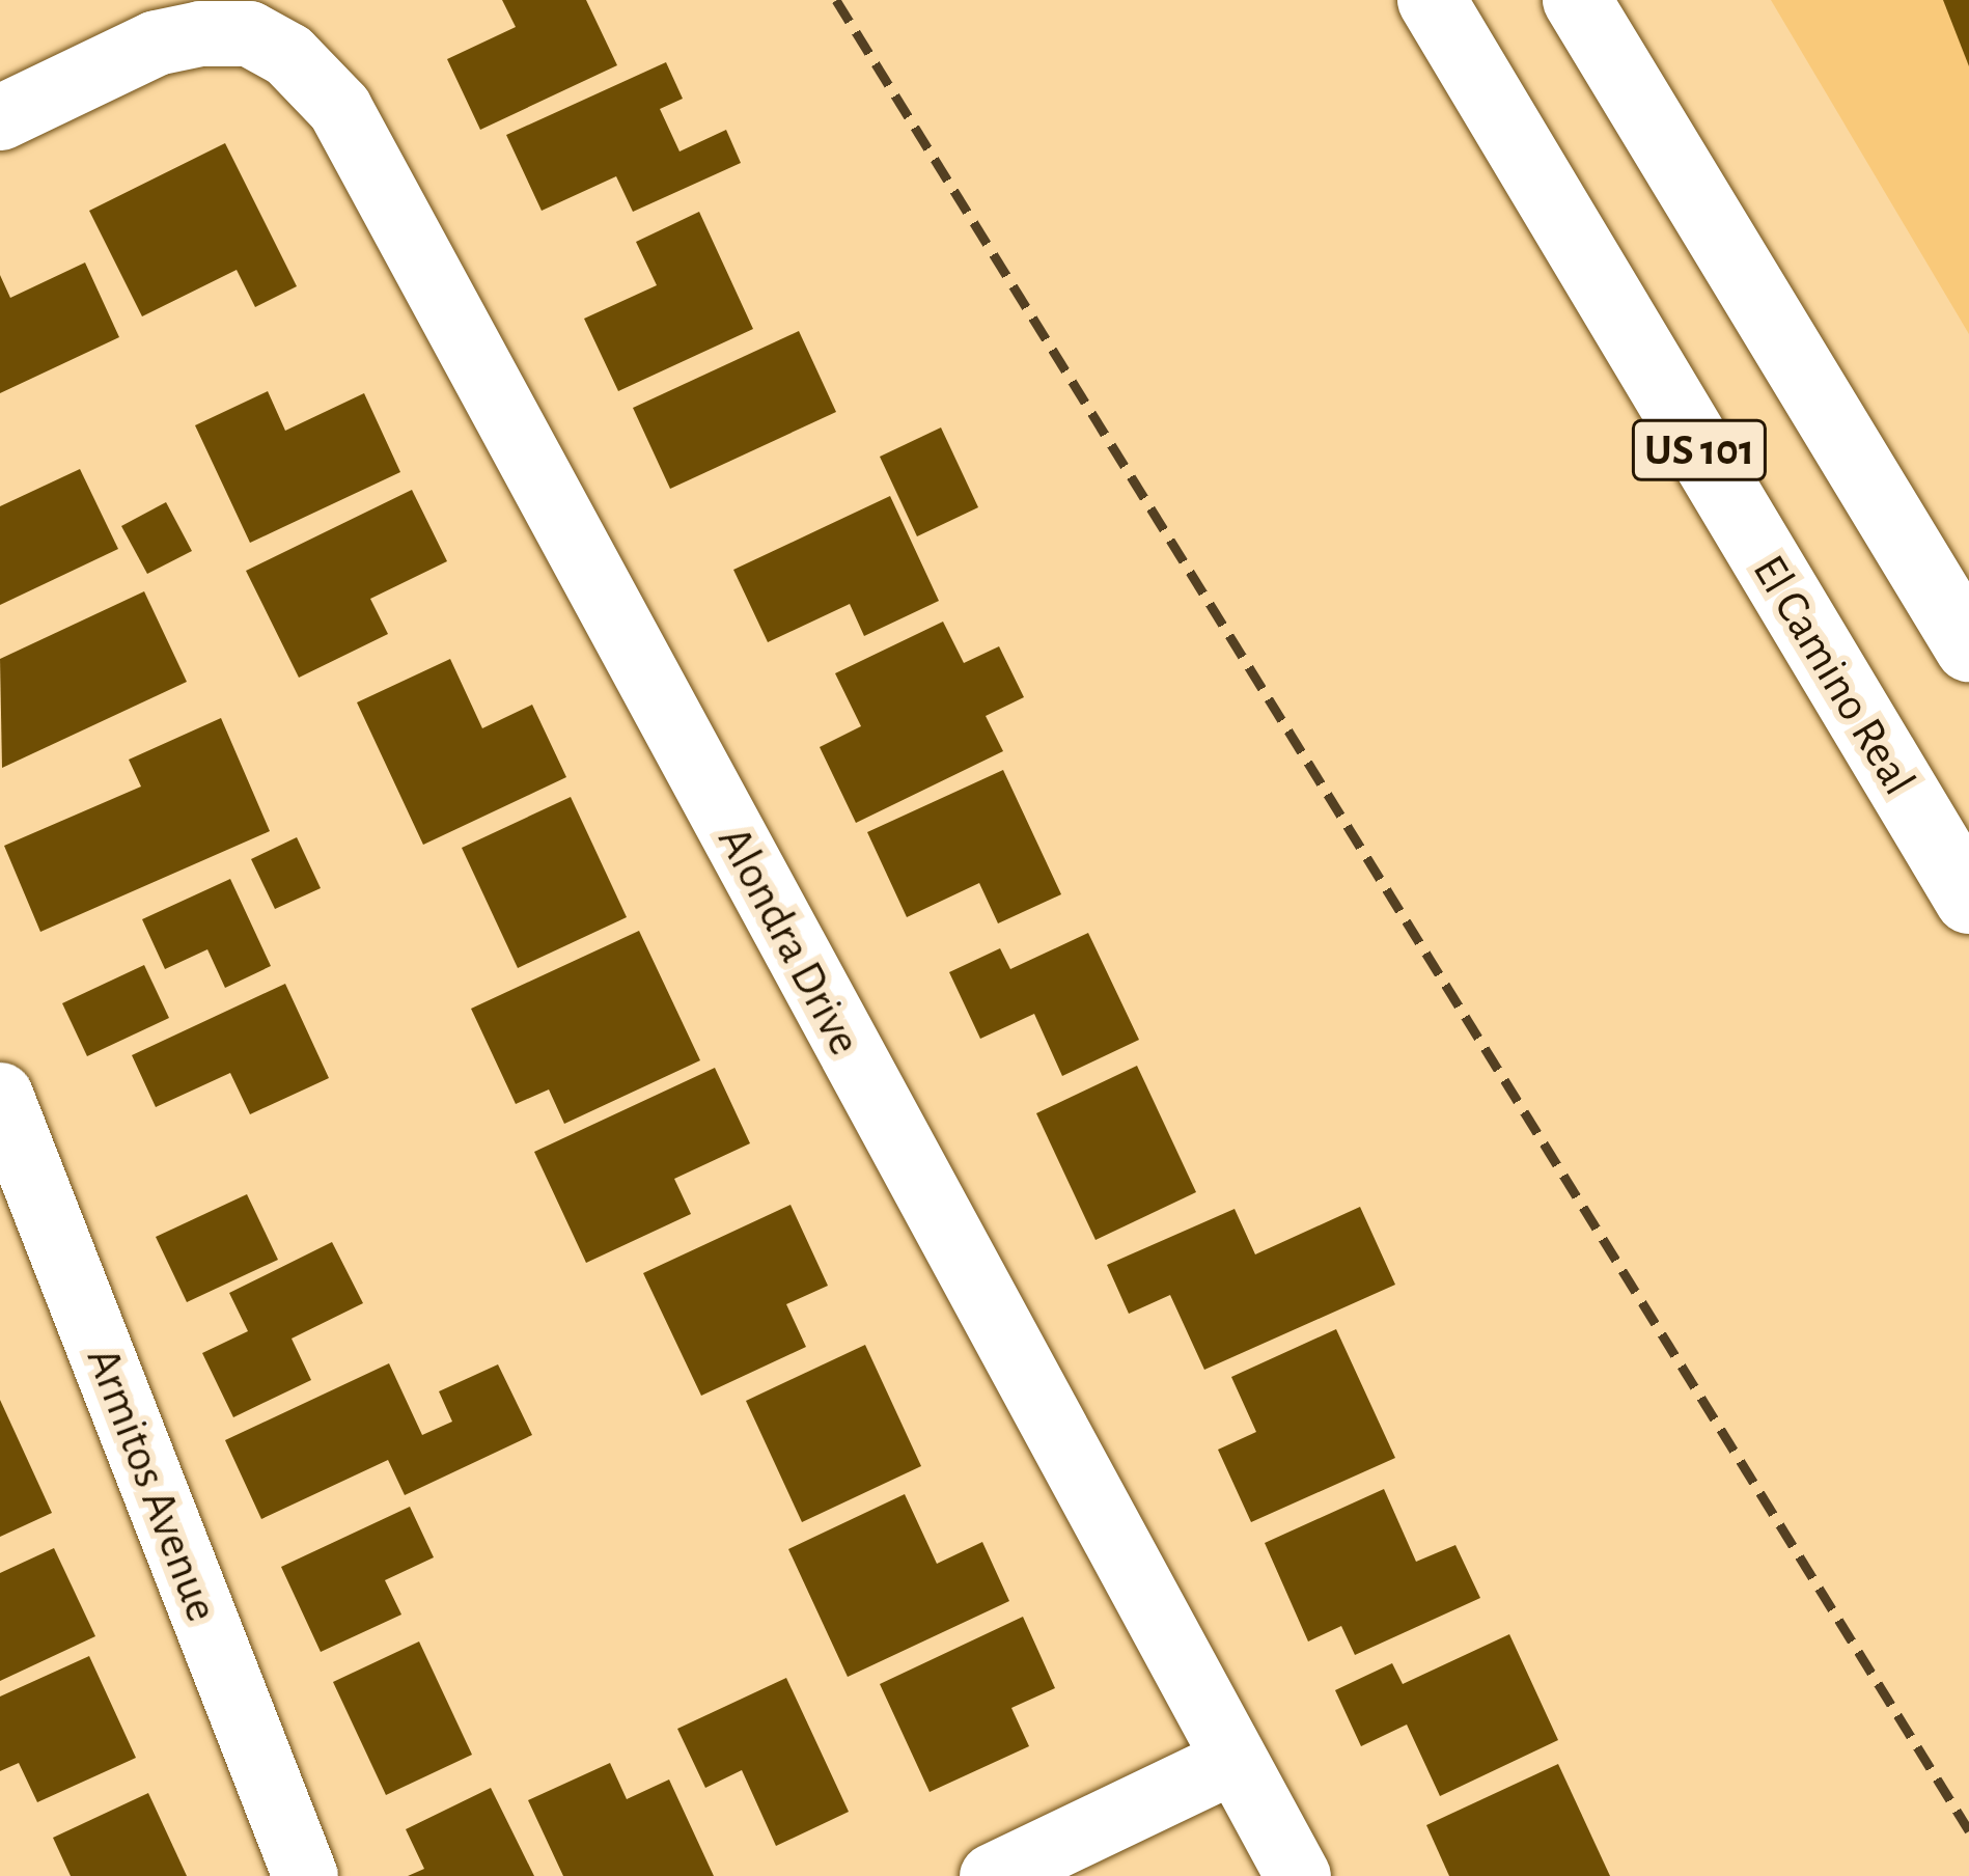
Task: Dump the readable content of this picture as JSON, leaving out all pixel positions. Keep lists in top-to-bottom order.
{
  "streets": {
    "highway": ["US 101", "El Camino Real"],
    "street": ["Alondra Drive", "Armitos Avenue"]
  }
}
